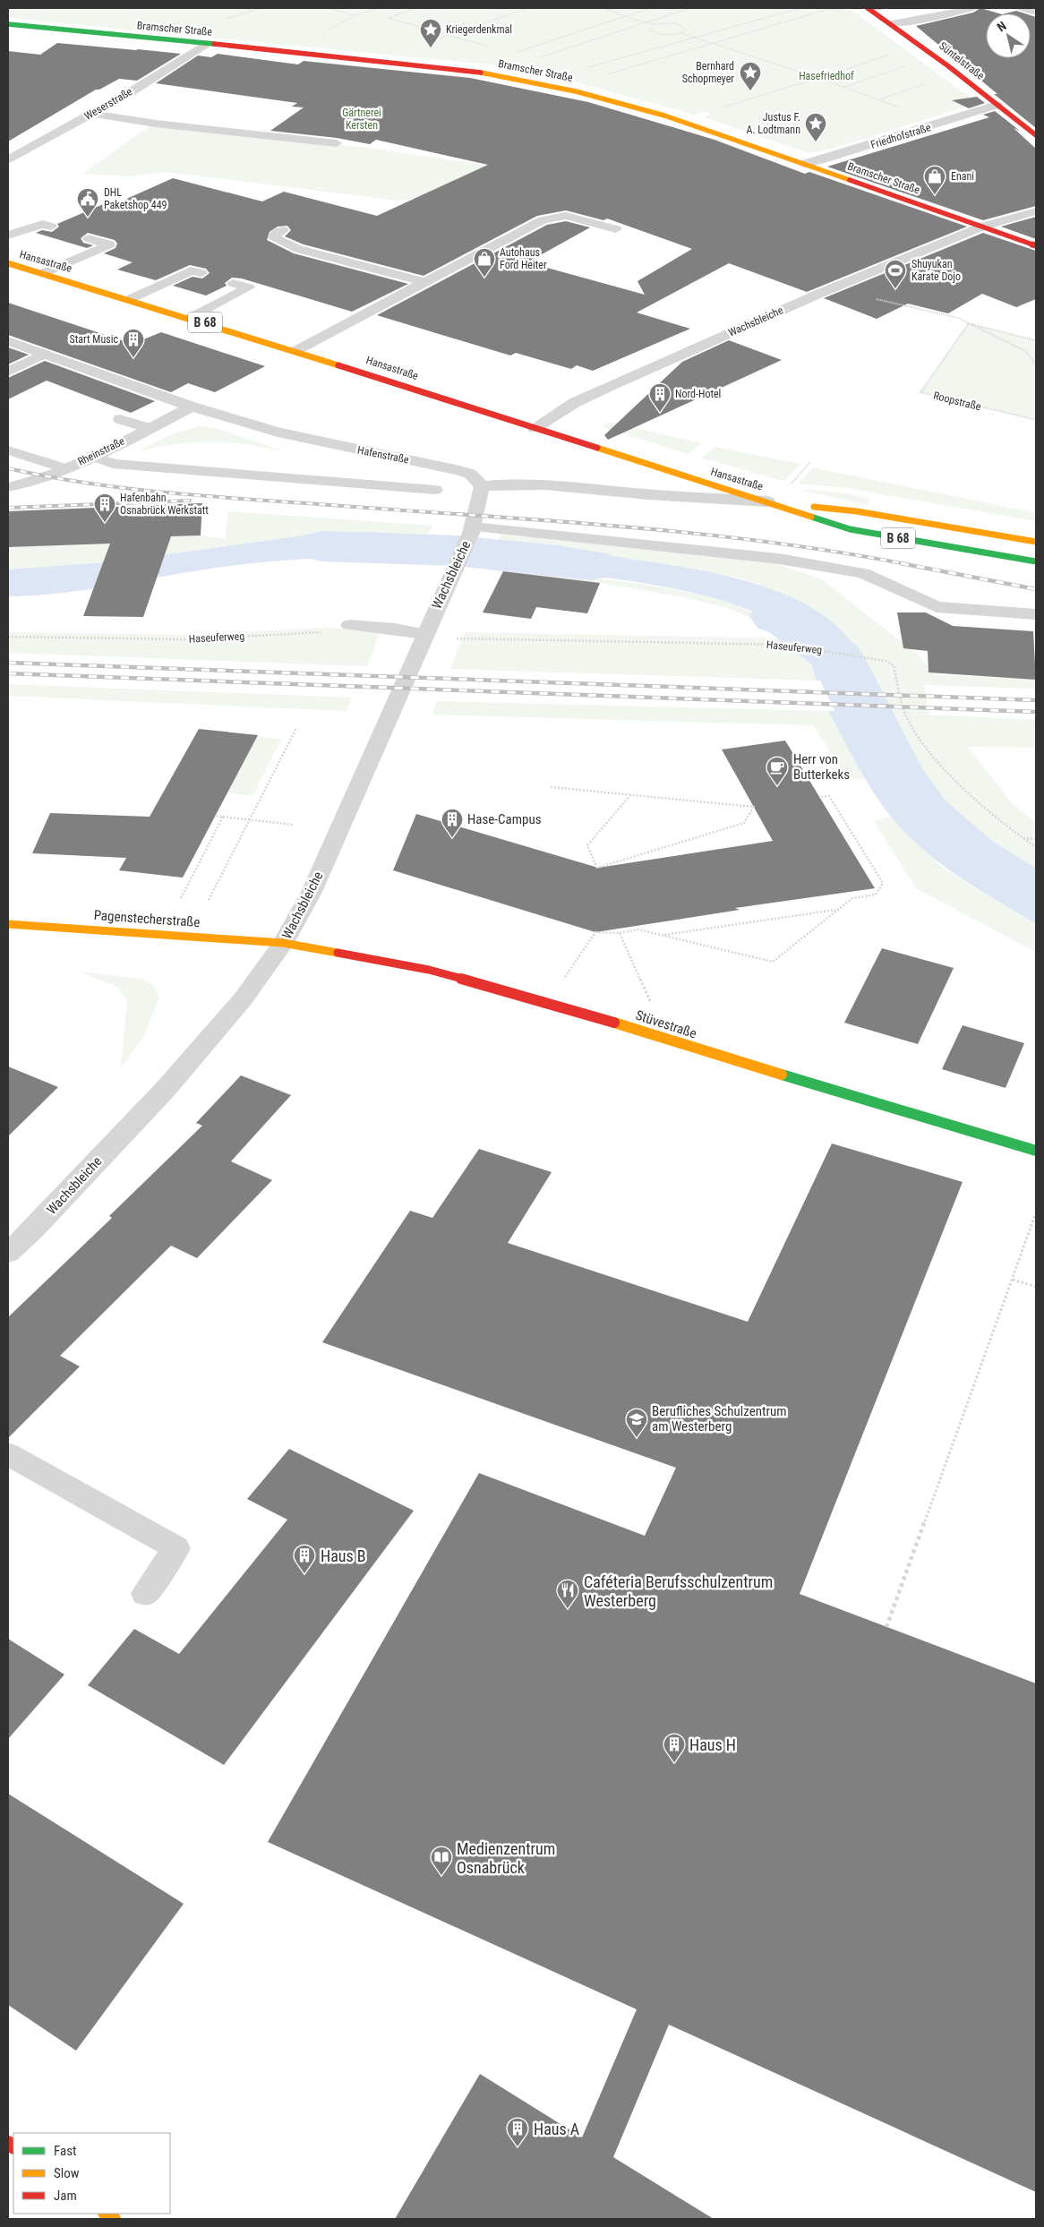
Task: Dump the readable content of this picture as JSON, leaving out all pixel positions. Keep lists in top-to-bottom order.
{
  "streets": {
    "street": [
      "Bramscher Straße",
      "Süntelstraße",
      "Weserstraße",
      "Friedhofstraße",
      "Hansastraße",
      "Wachsbleiche",
      "B 68",
      "Rheinstraße",
      "Hafenstraße",
      "Pagenstecherstraße",
      "Stüvestraße"
    ],
    "path": ["Roopstraße", "Haseuferweg"]
  },
  "crossings": [
    ["Bramscher Straße", "Weserstraße"],
    ["Bramscher Straße", "Friedhofstraße"],
    ["Bramscher Straße", "Wachsbleiche"],
    ["Süntelstraße", "Friedhofstraße"],
    ["Hansastraße", "Wachsbleiche"],
    ["Wachsbleiche", "Hafenstraße"],
    ["Wachsbleiche", "Pagenstecherstraße"],
    ["Wachsbleiche", "Stüvestraße"],
    ["Rheinstraße", "Hafenstraße"],
    ["Pagenstecherstraße", "Stüvestraße"]
  ],
  "parks": ["Hasefriedhof", "Gärtnerei Kersten"],
  "places": {
    "place": ["Kriegerdenkmal", "Bernhard Schopmeyer", "Justus F. A. Lodtmann"],
    "shop": ["Enani", "Autohaus Ford Heiter"],
    "public building": ["DHL Paketshop 449"],
    "sports": ["Shuyukan Karate Dojo"],
    "building": [
      "Start Music",
      "Nord-Hotel",
      "Hafenbahn Osnabrück Werkstatt",
      "Hase-Campus",
      "Haus B",
      "Haus H",
      "Haus A"
    ],
    "cafe": ["Herr von Butterkeks"],
    "school or university": ["Berufliches Schulzentrum am Westerberg"],
    "restaurant": ["Caféteria Berufsschulzentrum Westerberg"],
    "library": ["Medienzentrum Osnabrück"]
  },
  "legend": ["Fast", "Slow", "Jam"],
  "north": "top left"
}
